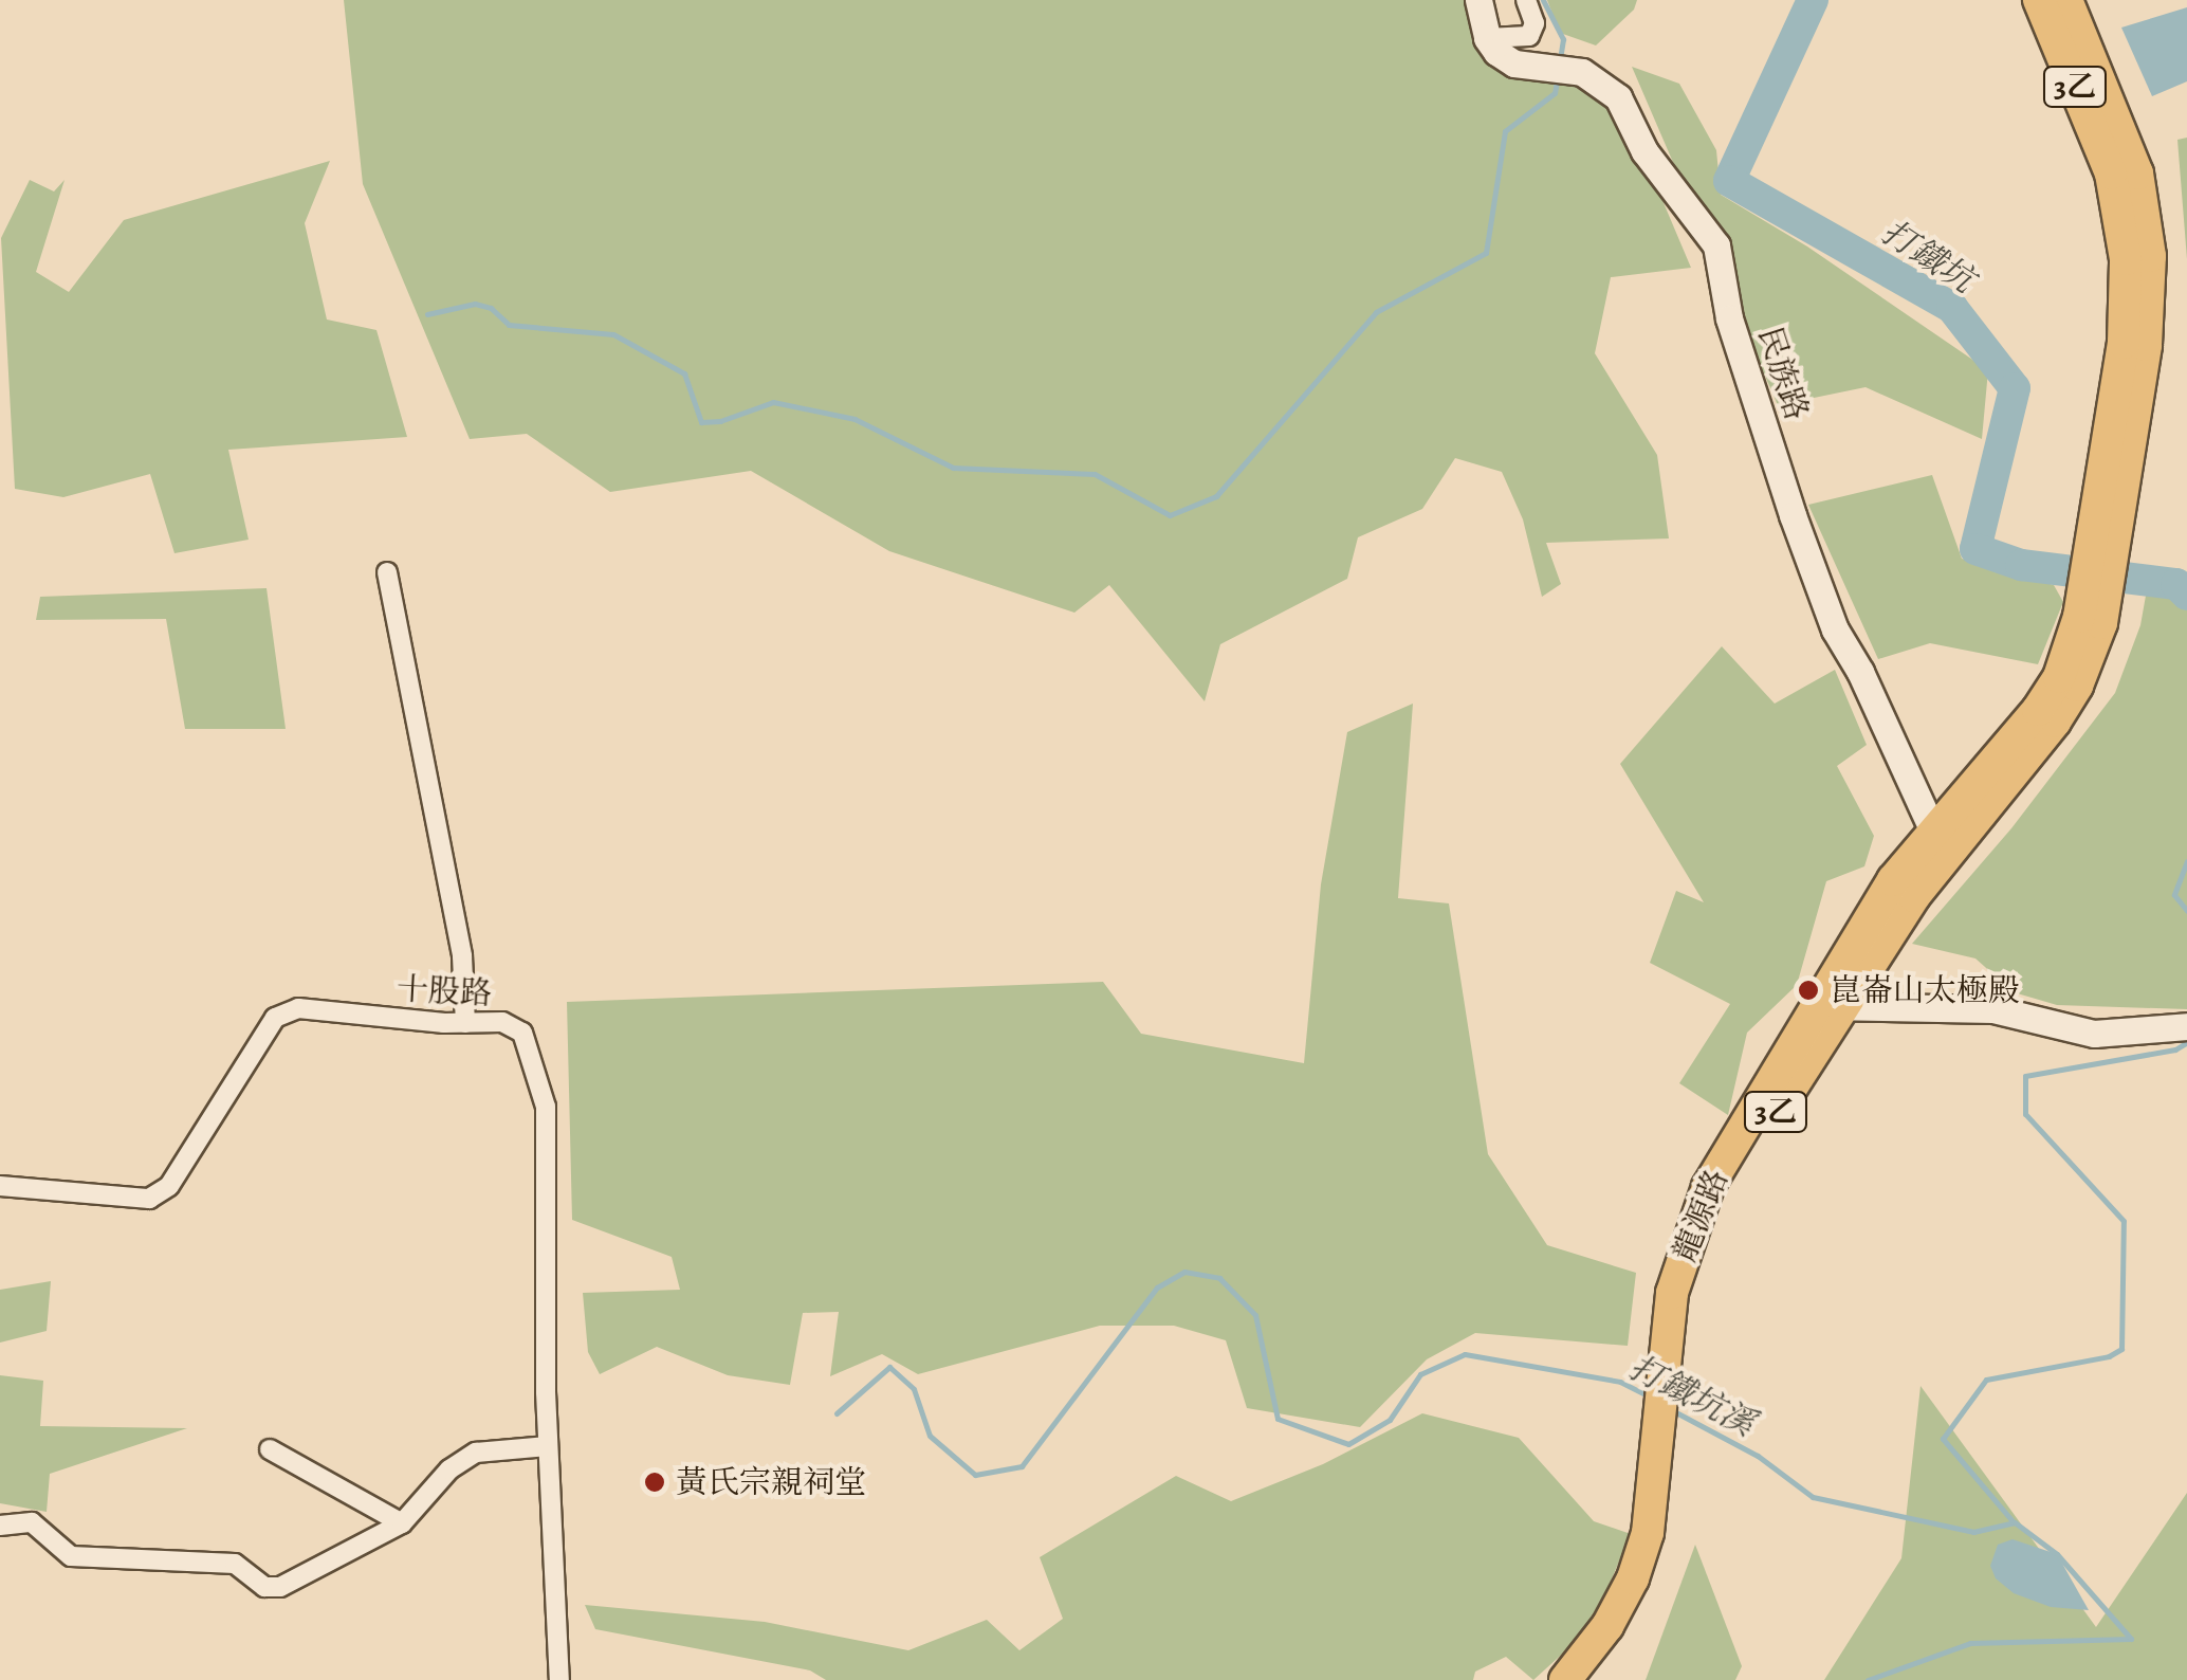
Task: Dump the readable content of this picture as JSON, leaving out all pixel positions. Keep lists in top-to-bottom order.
{
  "streets": {
    "main road": ["3乙"],
    "street": ["民族路", "十股路"]
  },
  "crossings": [
    ["3乙", "民族路"]
  ],
  "water": ["打鐵坑", "打鐵坑溪"],
  "places": ["崑崙山太極殿", "黃氏宗親祠堂"]
}
